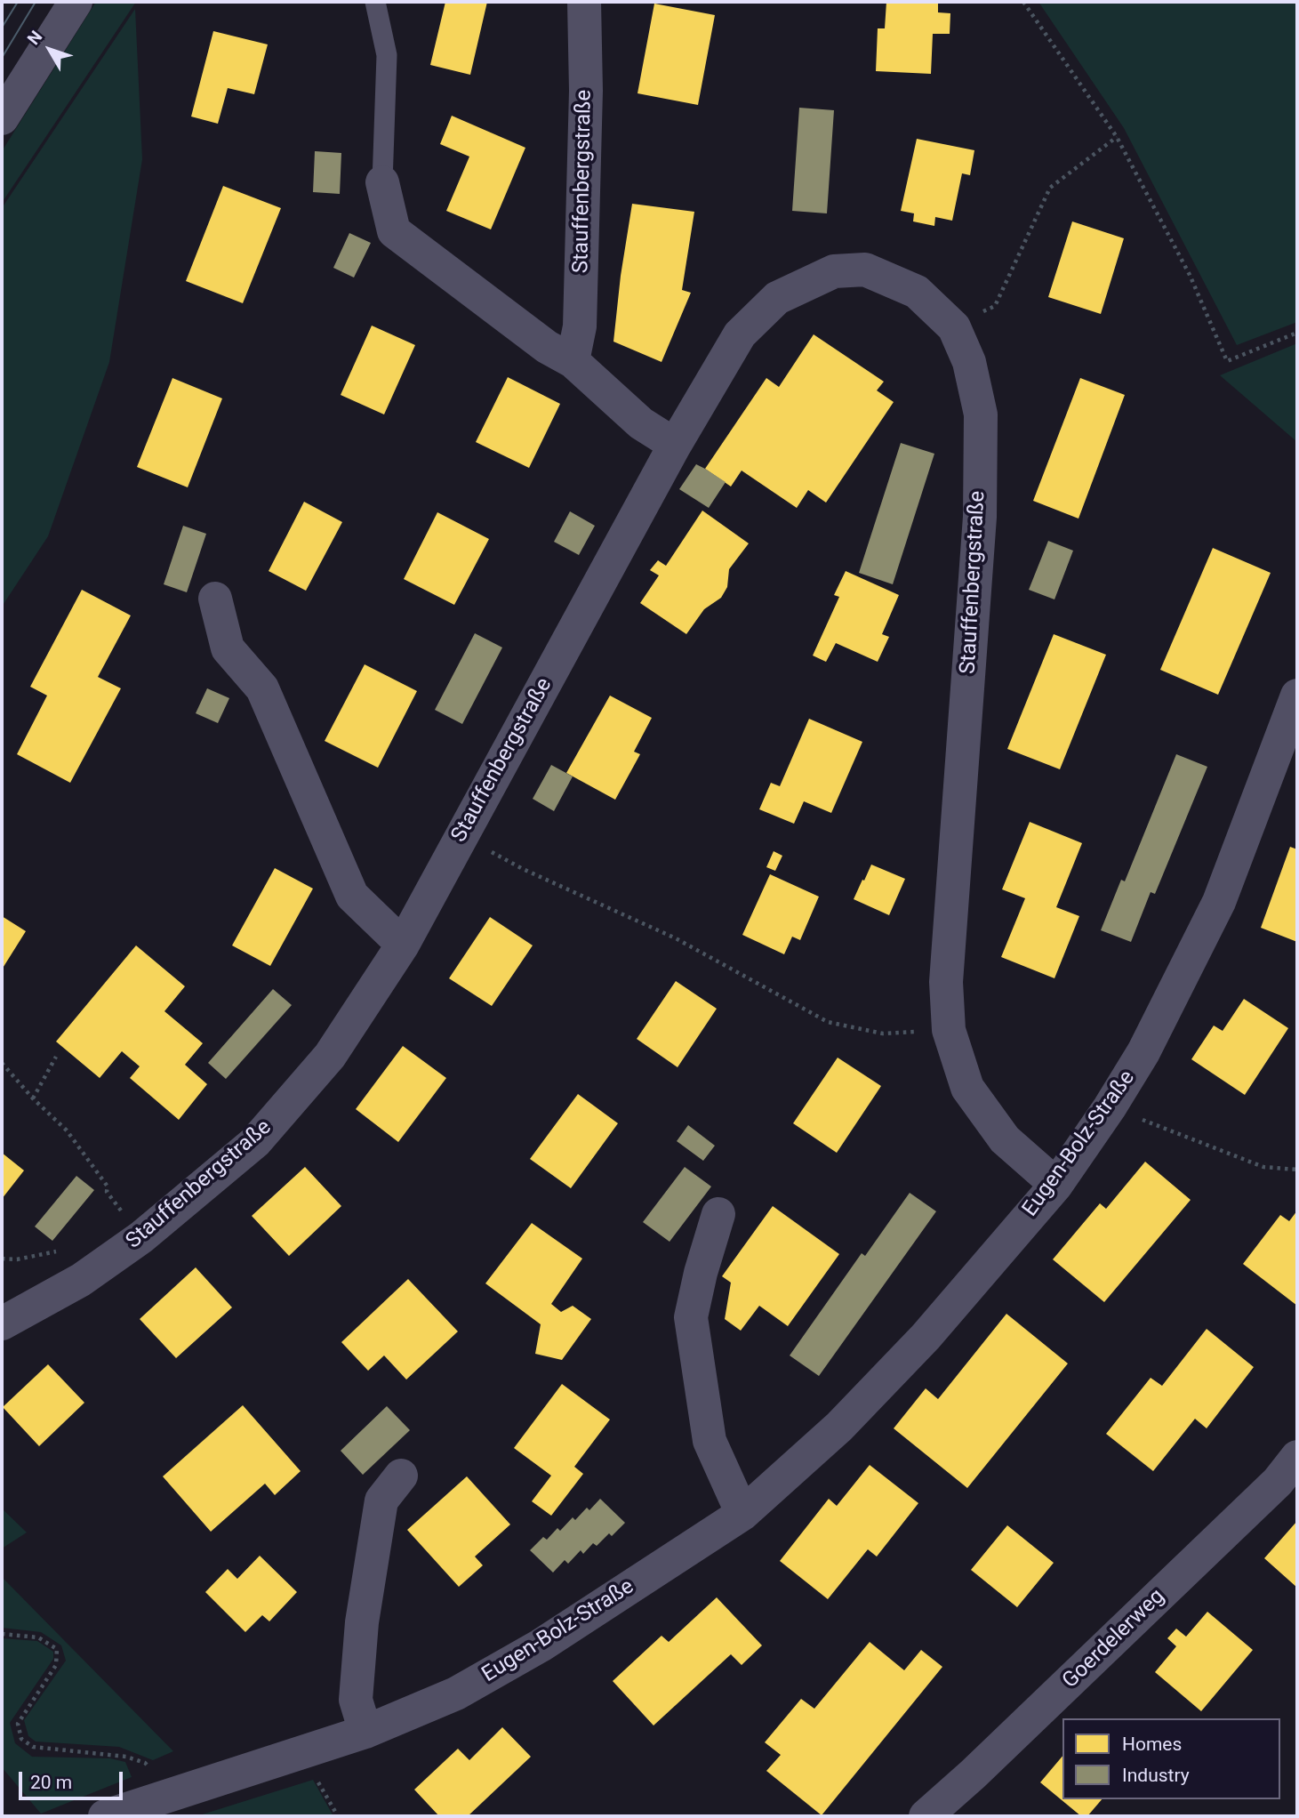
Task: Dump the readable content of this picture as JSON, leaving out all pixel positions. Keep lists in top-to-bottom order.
{
  "streets": {
    "street": ["Stauffenbergstraße", "Eugen-Bolz-Straße", "Goerdelerweg"]
  },
  "crossings": [
    ["Stauffenbergstraße", "Eugen-Bolz-Straße"]
  ],
  "legend": ["Homes", "Industry"],
  "scale_bar": "20 m",
  "north": "top left"
}
